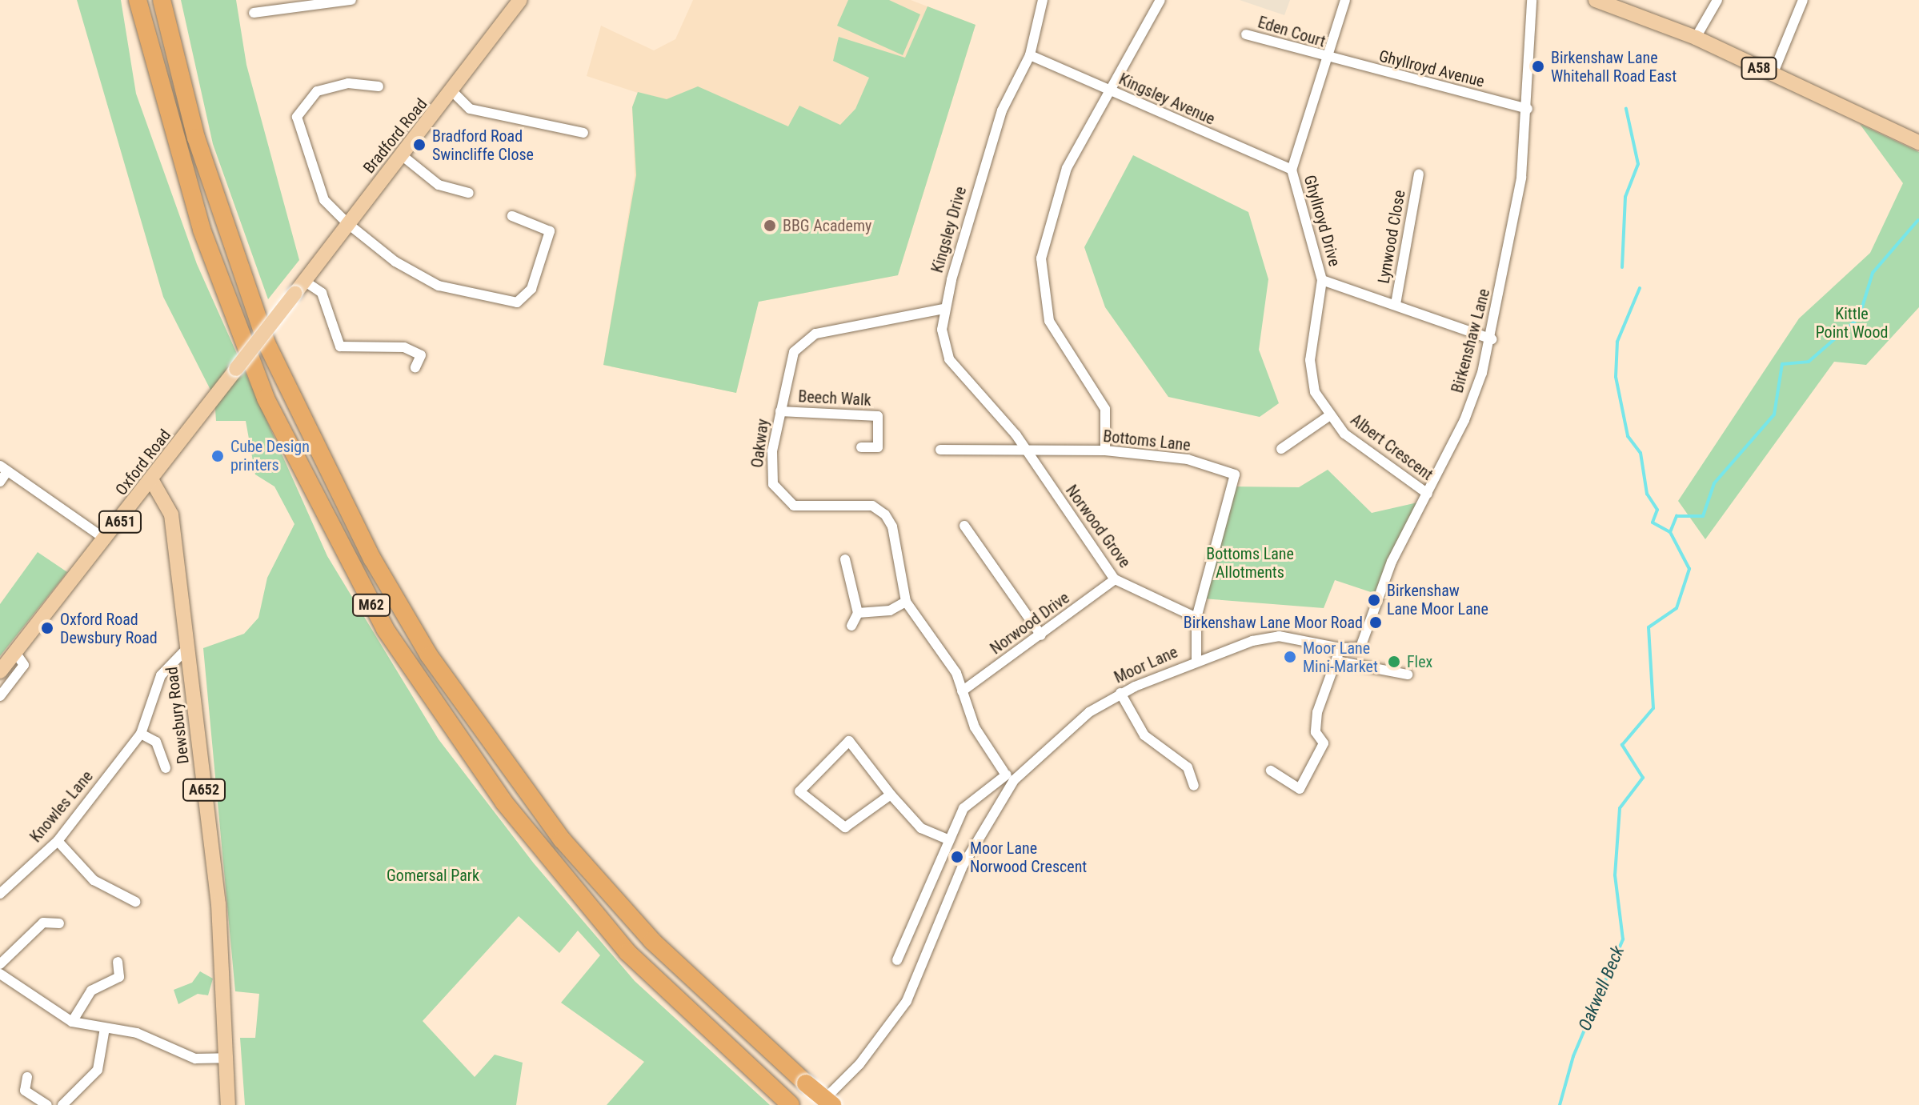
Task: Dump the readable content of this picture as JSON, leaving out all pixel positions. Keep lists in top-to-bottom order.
{
  "streets": {
    "highway": ["M62"],
    "main road": [
      "A58",
      "Bradford Road",
      "Oxford Road",
      "A651",
      "Dewsbury Road",
      "A652"
    ],
    "street": [
      "Eden Court",
      "Ghyllroyd Avenue",
      "Kingsley Avenue",
      "Ghyllroyd Drive",
      "Kingsley Drive",
      "Lynwood Close",
      "Birkenshaw Lane",
      "Beech Walk",
      "Bottoms Lane",
      "Oakway",
      "Albert Crescent",
      "Norwood Grove",
      "Norwood Drive",
      "Moor Lane",
      "Knowles Lane"
    ]
  },
  "crossings": [
    ["Eden Court", "Ghyllroyd Avenue"],
    ["Eden Court", "Ghyllroyd Drive"],
    ["Ghyllroyd Avenue", "Ghyllroyd Drive"],
    ["Ghyllroyd Avenue", "Birkenshaw Lane"],
    ["Kingsley Avenue", "Ghyllroyd Drive"],
    ["Kingsley Avenue", "Kingsley Drive"],
    ["Bradford Road", "Oxford Road"],
    ["Ghyllroyd Drive", "Lynwood Close"],
    ["Ghyllroyd Drive", "Birkenshaw Lane"],
    ["Ghyllroyd Drive", "Albert Crescent"],
    ["Kingsley Drive", "Bottoms Lane"],
    ["Kingsley Drive", "Oakway"],
    ["Kingsley Drive", "Norwood Grove"],
    ["Birkenshaw Lane", "Albert Crescent"],
    ["Birkenshaw Lane", "Moor Lane"],
    ["Beech Walk", "Oakway"],
    ["Bottoms Lane", "Norwood Grove"],
    ["Bottoms Lane", "Moor Lane"],
    ["Oxford Road", "Dewsbury Road"],
    ["Norwood Grove", "Norwood Drive"],
    ["Dewsbury Road", "Knowles Lane"]
  ],
  "water": ["Oakwell Beck"],
  "parks": ["Kittle Point Wood", "Bottoms Lane Allotments", "Gomersal Park"],
  "places": [
    "Birkenshaw Lane Whitehall Road East",
    "Bradford Road Swincliffe Close",
    "BBG Academy",
    "Cube Design printers",
    "Birkenshaw Lane Moor Lane",
    "Birkenshaw Lane Moor Road",
    "Oxford Road Dewsbury Road",
    "Moor Lane Mini-Market",
    "Flex",
    "Moor Lane Norwood Crescent"
  ]
}
